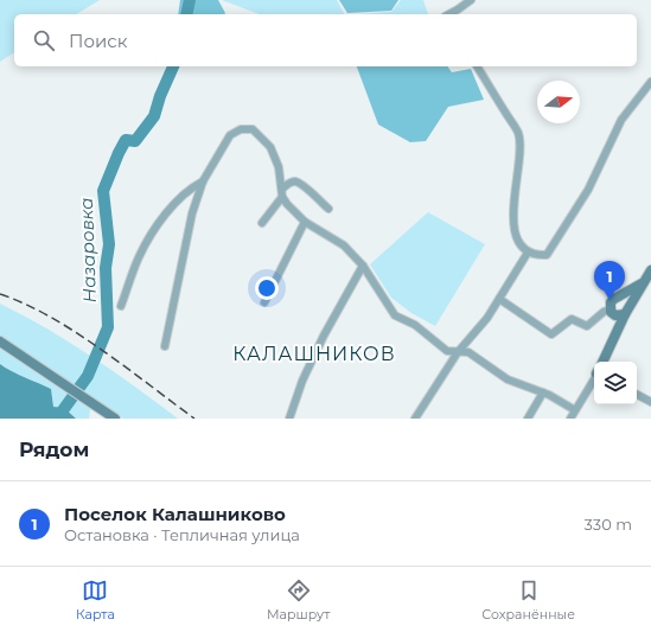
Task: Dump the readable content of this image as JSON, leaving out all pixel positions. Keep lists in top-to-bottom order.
{
  "districts": ["КАЛАШНИКОВ"],
  "water": ["Назаровка"],
  "north": "right",
  "page": {
    "search": "Поиск",
    "pins": "1",
    "heading": "Рядом",
    "list": [
      {
        "mark": "1",
        "name": "Поселок Калашниково",
        "note": "Остановка · Тепличная улица",
        "value": "330 m"
      }
    ],
    "nav": ["Карта", "Маршрут", "Сохранённые"]
  }
}
